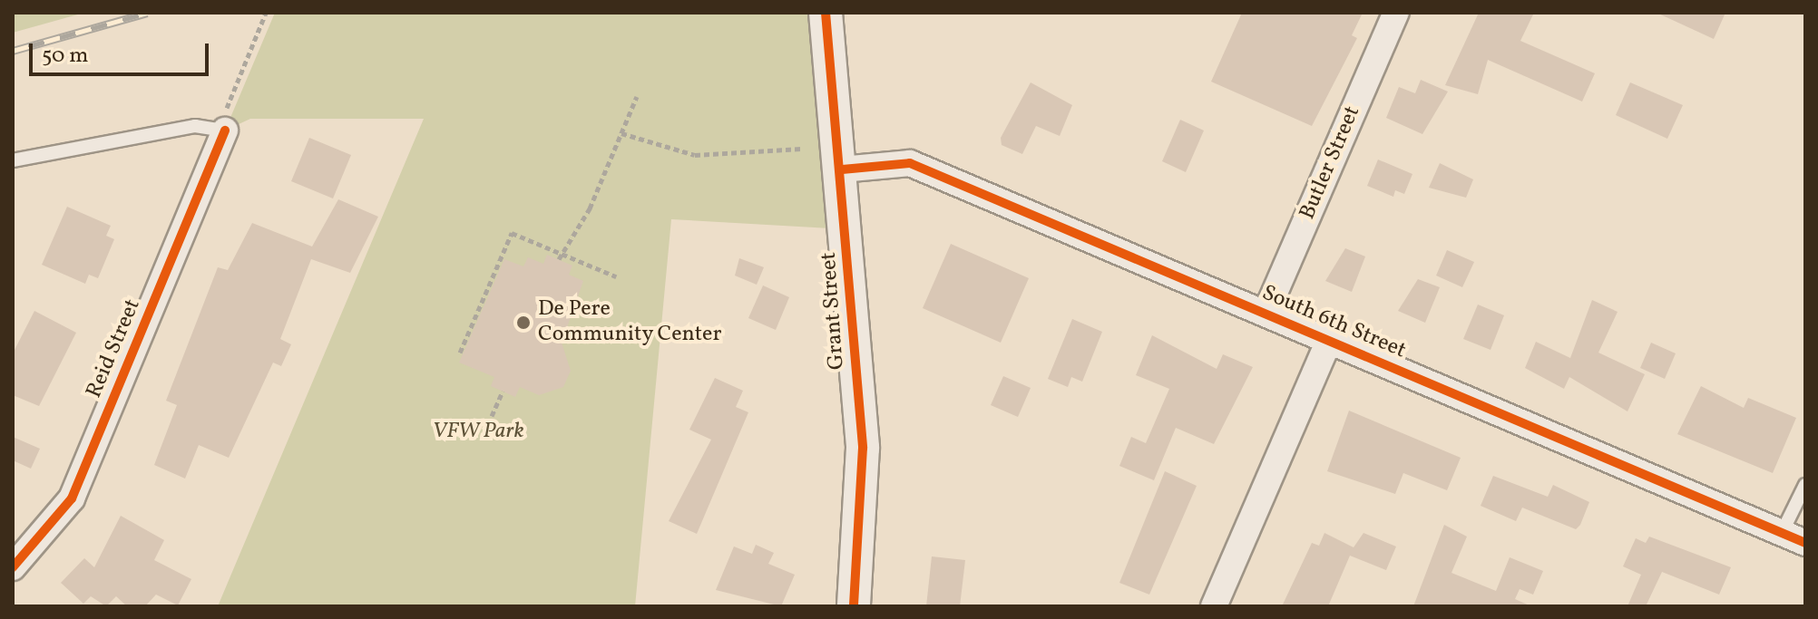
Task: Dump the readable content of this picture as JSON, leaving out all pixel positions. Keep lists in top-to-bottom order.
{
  "streets": {
    "street": [
      "Butler Street",
      "Grant Street",
      "South 6th Street",
      "Reid Street"
    ]
  },
  "crossings": [
    ["Butler Street", "South 6th Street"],
    ["Grant Street", "South 6th Street"]
  ],
  "parks": ["VFW Park"],
  "places": ["De Pere Community Center"],
  "scale_bar": "50 m"
}
